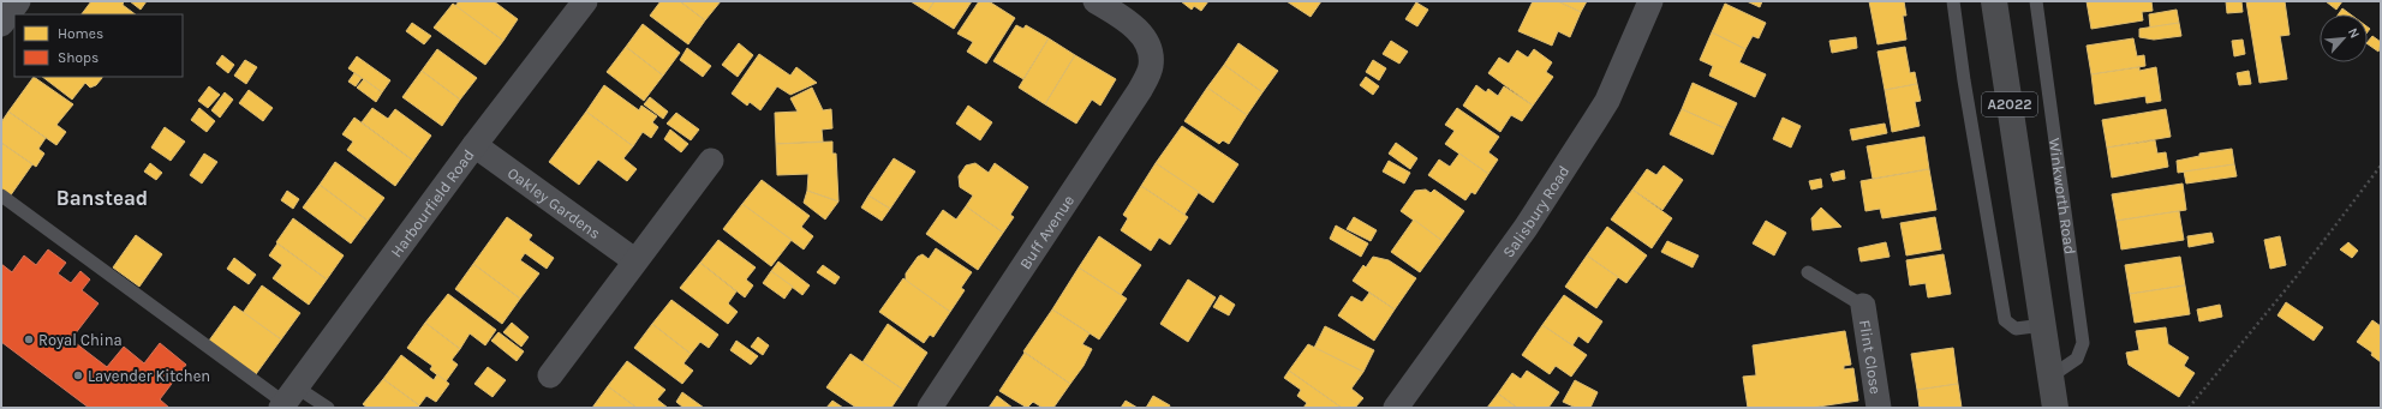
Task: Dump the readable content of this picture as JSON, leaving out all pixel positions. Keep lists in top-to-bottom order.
{
  "streets": {
    "main road": ["A2022"],
    "street": [
      "Oakley Gardens",
      "Harbourfield Road",
      "Salisbury Road",
      "Buff Avenue",
      "Flint Close"
    ],
    "lane": ["Winkworth Road"]
  },
  "crossings": [
    ["A2022", "Winkworth Road"],
    ["Oakley Gardens", "Harbourfield Road"]
  ],
  "districts": ["Banstead"],
  "places": ["Royal China", "Lavender Kitchen"],
  "legend": ["Homes", "Shops"],
  "north": "top right"
}
